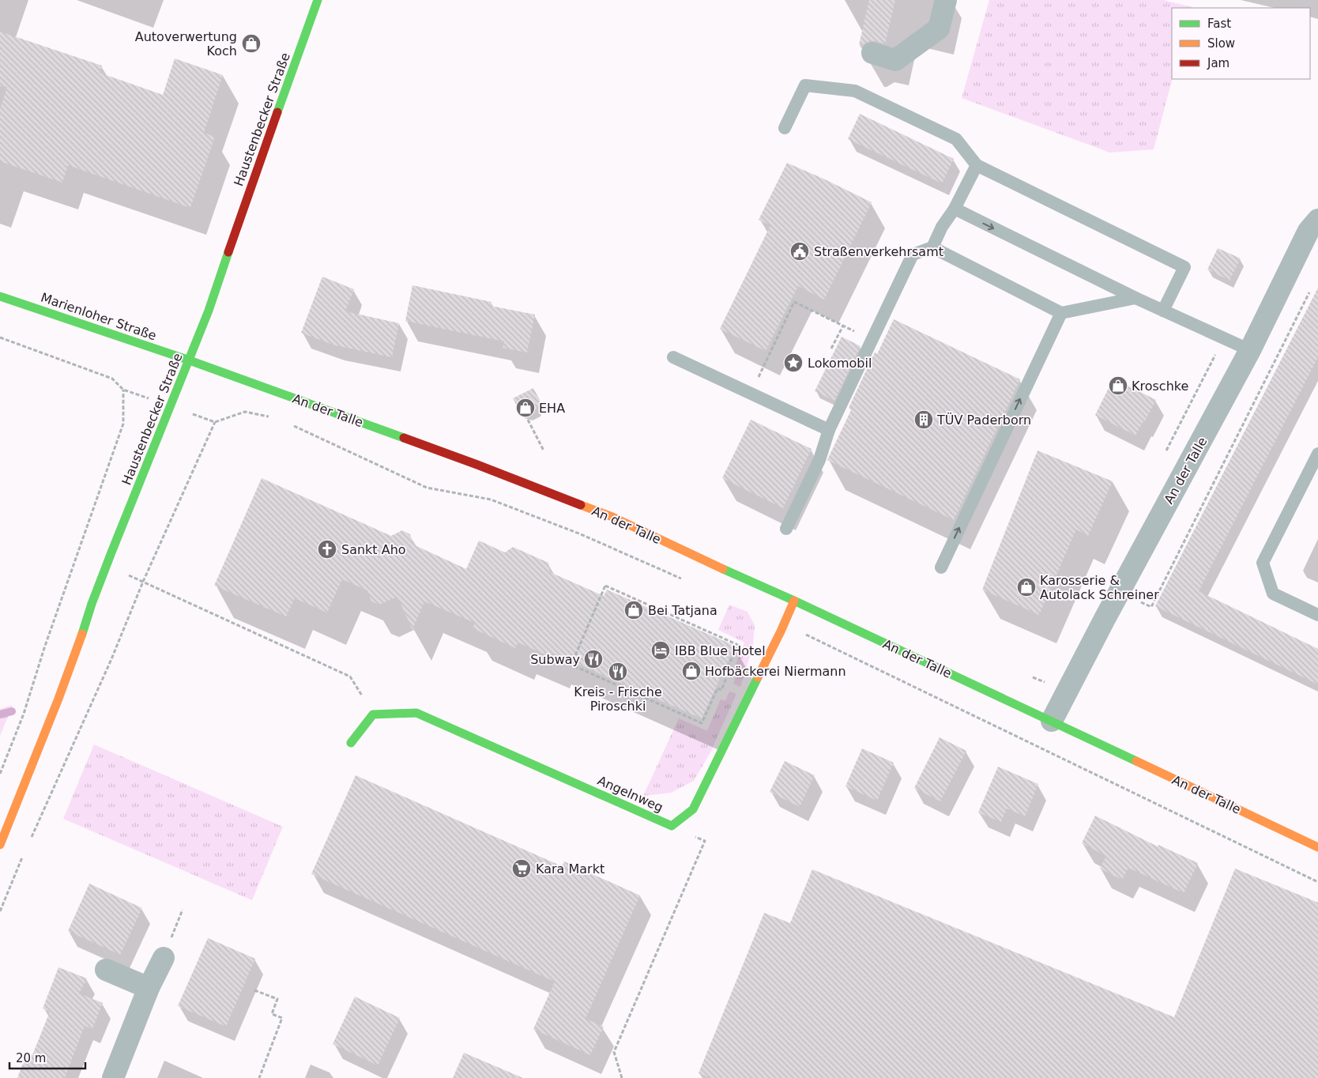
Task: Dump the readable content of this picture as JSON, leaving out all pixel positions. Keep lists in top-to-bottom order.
{
  "streets": {
    "street": [
      "Haustenbecker Straße",
      "Marienloher Straße",
      "An der Talle",
      "Angelnweg"
    ]
  },
  "crossings": [
    ["Haustenbecker Straße", "Marienloher Straße"],
    ["Haustenbecker Straße", "An der Talle"],
    ["Marienloher Straße", "An der Talle"],
    ["An der Talle", "Angelnweg"]
  ],
  "places": {
    "shop": [
      "Autoverwertung Koch",
      "Kroschke",
      "EHA",
      "Karosserie & Autolack Schreiner",
      "Bei Tatjana",
      "Hofbäckerei Niermann"
    ],
    "public building": ["Straßenverkehrsamt"],
    "place": ["Lokomobil"],
    "building": ["TÜV Paderborn"],
    "church": ["Sankt Aho"],
    "hotel": ["IBB Blue Hotel"],
    "restaurant": ["Subway", "Kreis - Frische Piroschki"],
    "supermarket": ["Kara Markt"]
  },
  "legend": ["Fast", "Slow", "Jam"],
  "scale_bar": "20 m"
}
